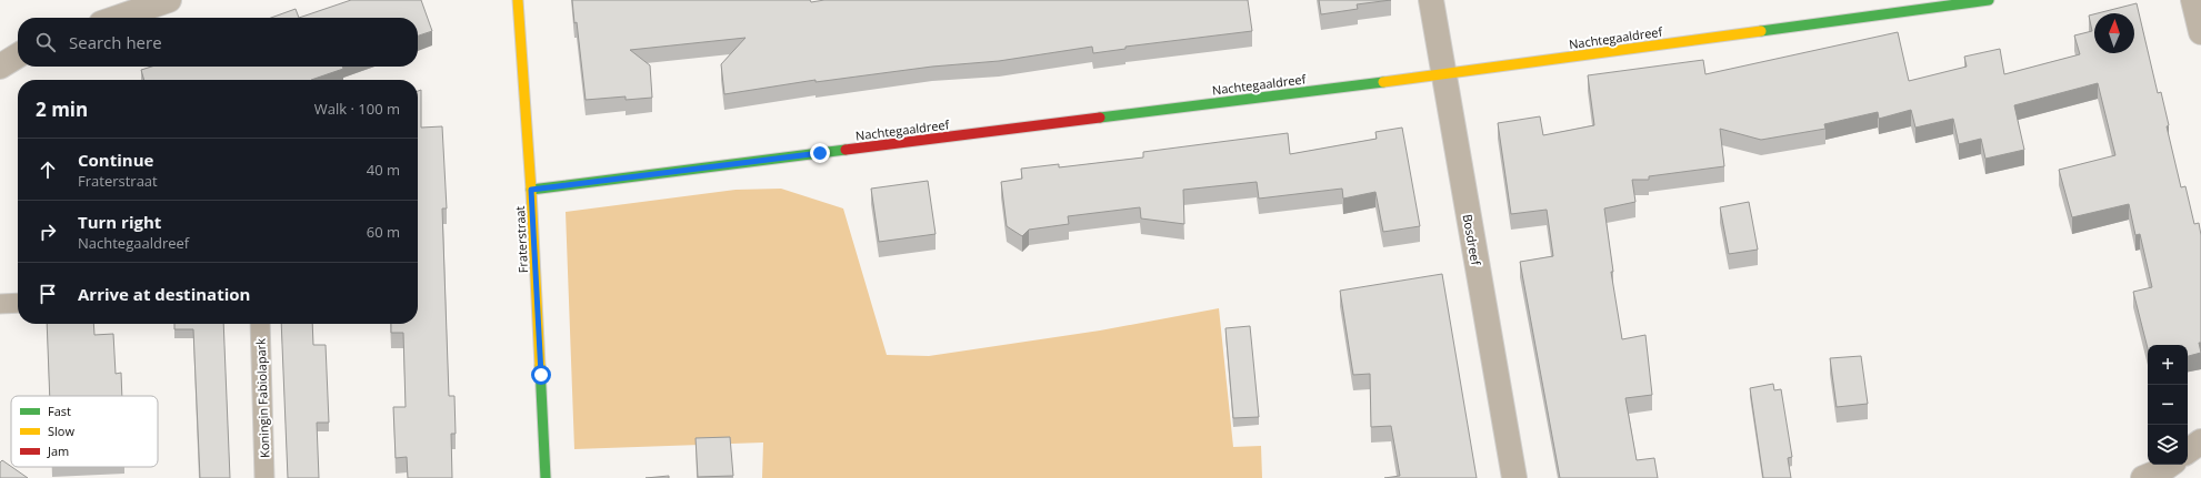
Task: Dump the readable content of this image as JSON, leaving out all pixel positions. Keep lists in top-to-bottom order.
{
  "streets": {
    "street": ["Nachtegaaldreef", "Fraterstraat", "Bosdreef"],
    "lane": ["Koningin Fabiolapark"]
  },
  "crossings": [
    ["Nachtegaaldreef", "Fraterstraat"],
    ["Nachtegaaldreef", "Bosdreef"]
  ],
  "legend": ["Fast", "Slow", "Jam"],
  "north": "top",
  "page": {
    "search": "Search here",
    "heading": ["2 min", "Walk · 100 m"],
    "list": [
      ["Continue", "Fraterstraat", "40 m"],
      ["Turn right", "Nachtegaaldreef", "60 m"],
      "Arrive at destination"
    ],
    "map_buttons": ["+", "−"]
  }
}
